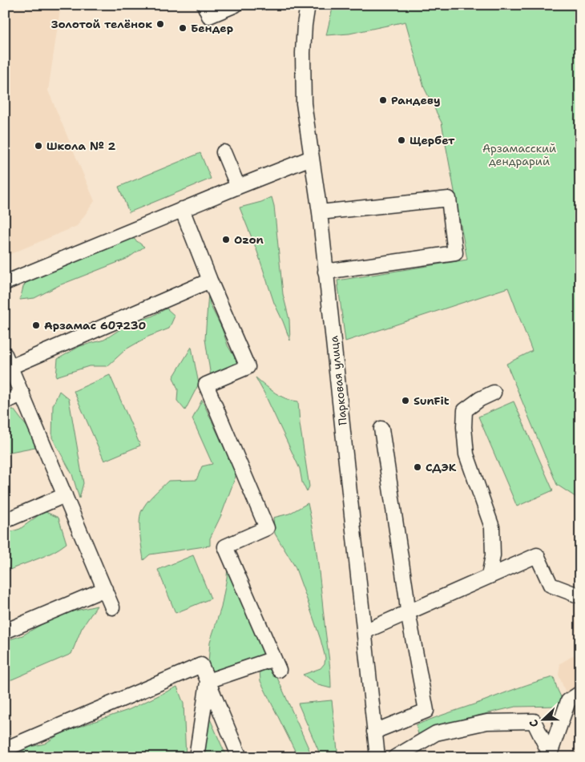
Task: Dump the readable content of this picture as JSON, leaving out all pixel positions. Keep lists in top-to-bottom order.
{
  "streets": {
    "street": ["Парковая улица"]
  },
  "parks": ["Арзамасский дендрарий"],
  "places": [
    "Золотой телёнок",
    "Бендер",
    "Рандеву",
    "Щербет",
    "Школа № 2",
    "Ozon",
    "Арзамас 607230",
    "SunFit",
    "СДЭК"
  ],
  "north": "left"
}
